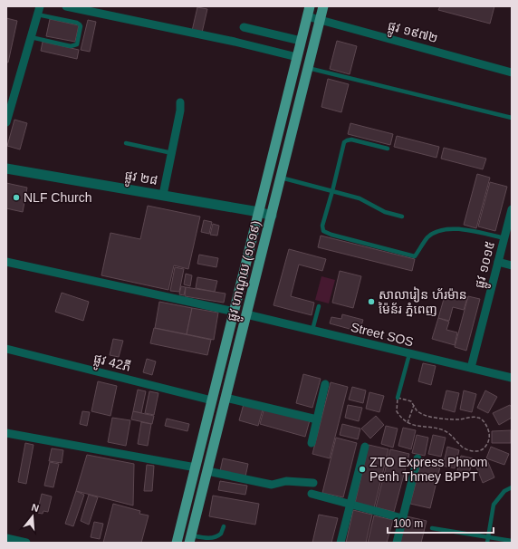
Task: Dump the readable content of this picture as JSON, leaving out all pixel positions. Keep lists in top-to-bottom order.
{
  "streets": {
    "main road": ["ផ្លូវ ហាណូយ (១០១៩)"],
    "street": [
      "ផ្លូវ ១៩៧២",
      "ផ្លូវ ២៨",
      "ផ្លូវ ១០១៥",
      "Street SOS",
      "ផ្លូវ 42ភី"
    ]
  },
  "crossings": [
    ["ផ្លូវ ១៩៧២", "ផ្លូវ ហាណូយ (១០១៩)"],
    ["ផ្លូវ ២៨", "ផ្លូវ ហាណូយ (១០១៩)"],
    ["ផ្លូវ ១០១៥", "Street SOS"],
    ["ផ្លូវ ហាណូយ (១០១៩)", "Street SOS"],
    ["ផ្លូវ ហាណូយ (១០១៩)", "ផ្លូវ 42ភី"]
  ],
  "places": ["NLF Church", "សាលារៀន ហ័រម៉ាន ម៉ៃន័រ ភ្នំពេញ", "ZTO Express Phnom Penh Thmey BPPT"],
  "scale_bar": "100 m",
  "north": "top"
}
